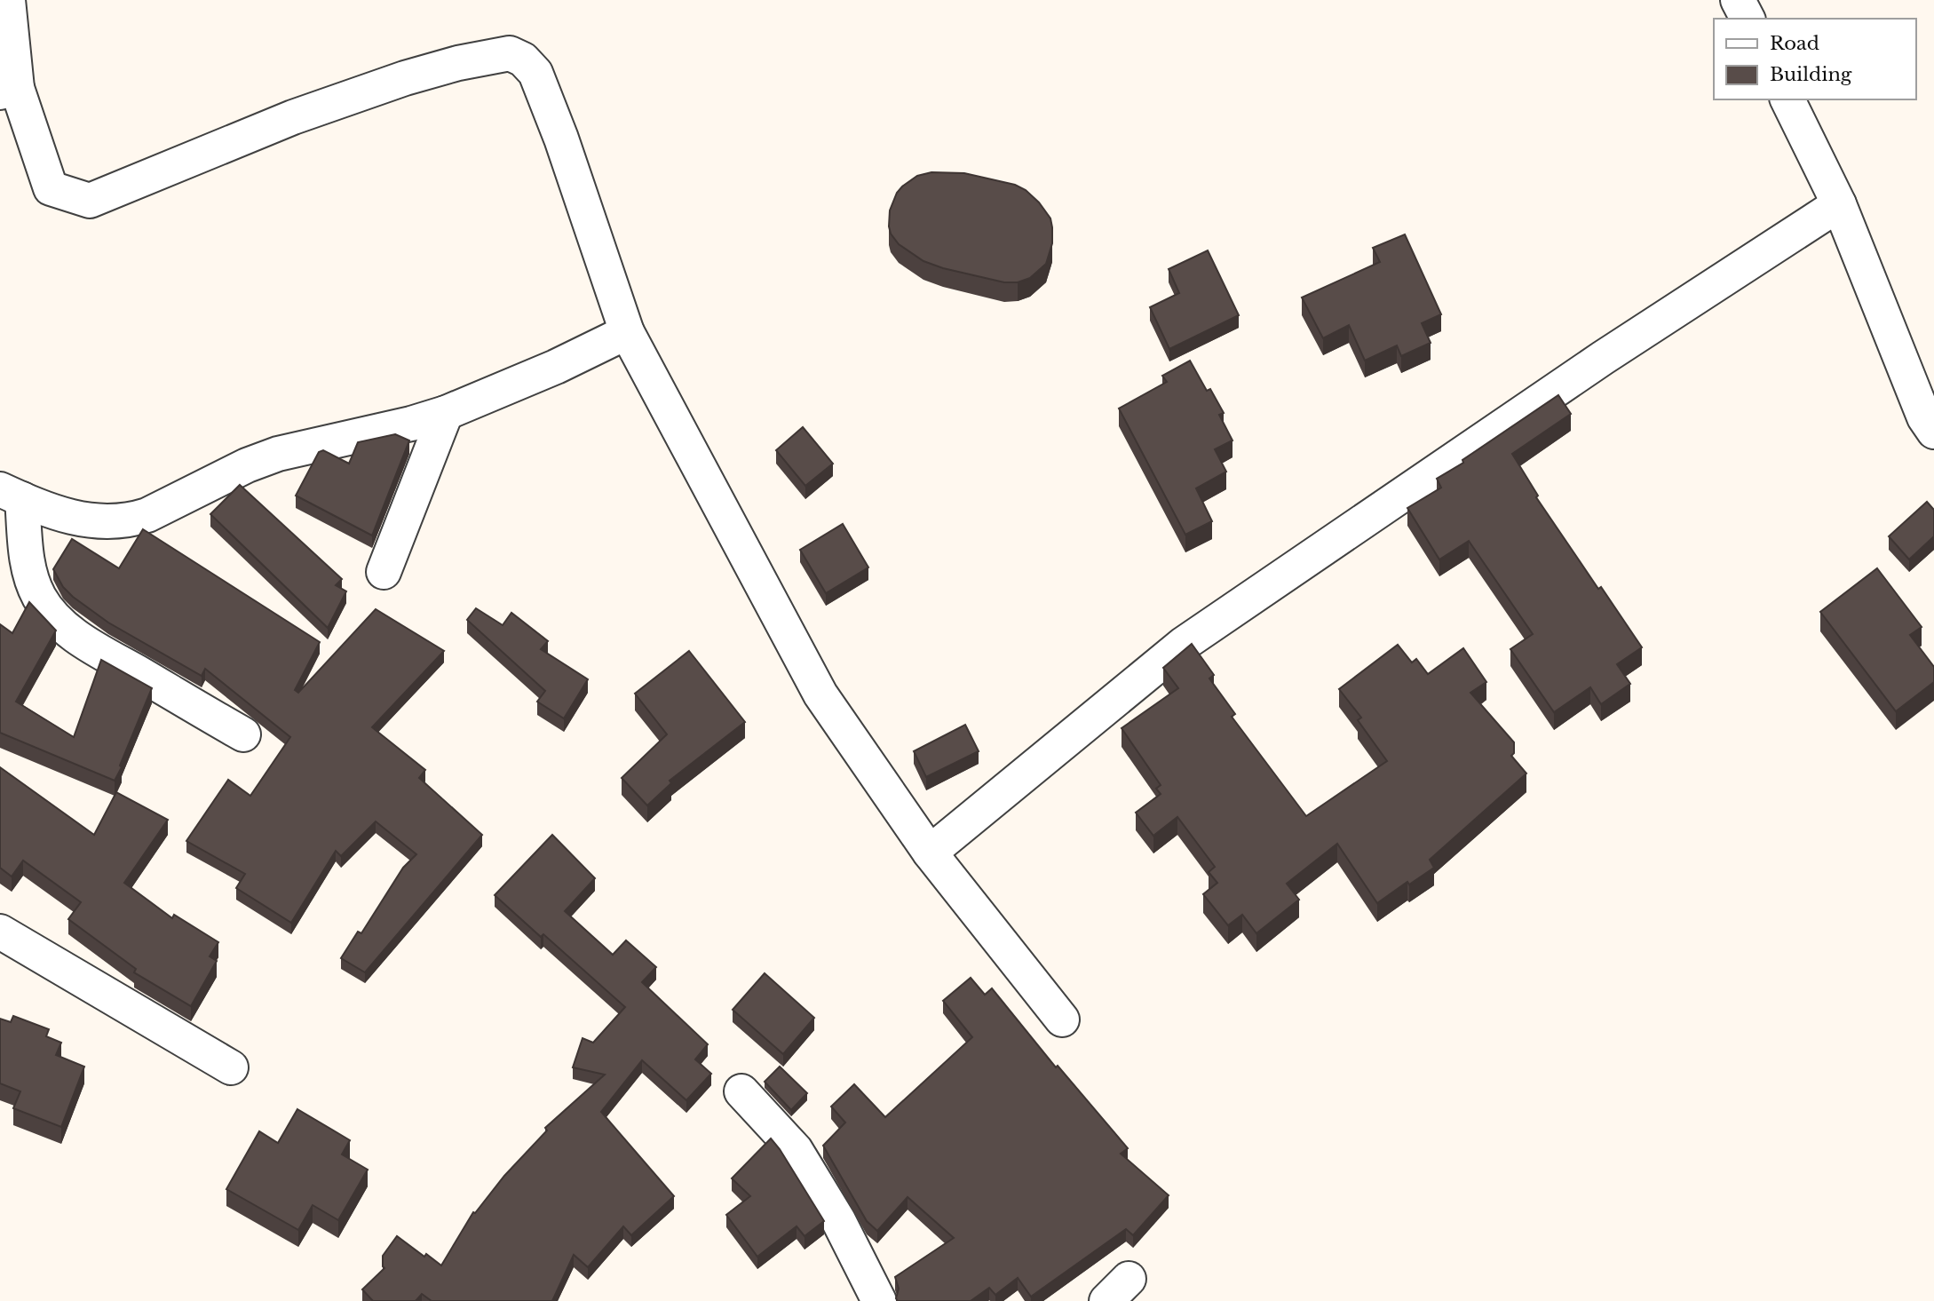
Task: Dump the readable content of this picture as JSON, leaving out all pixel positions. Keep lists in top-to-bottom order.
{
  "legend": ["Road", "Building"]
}
